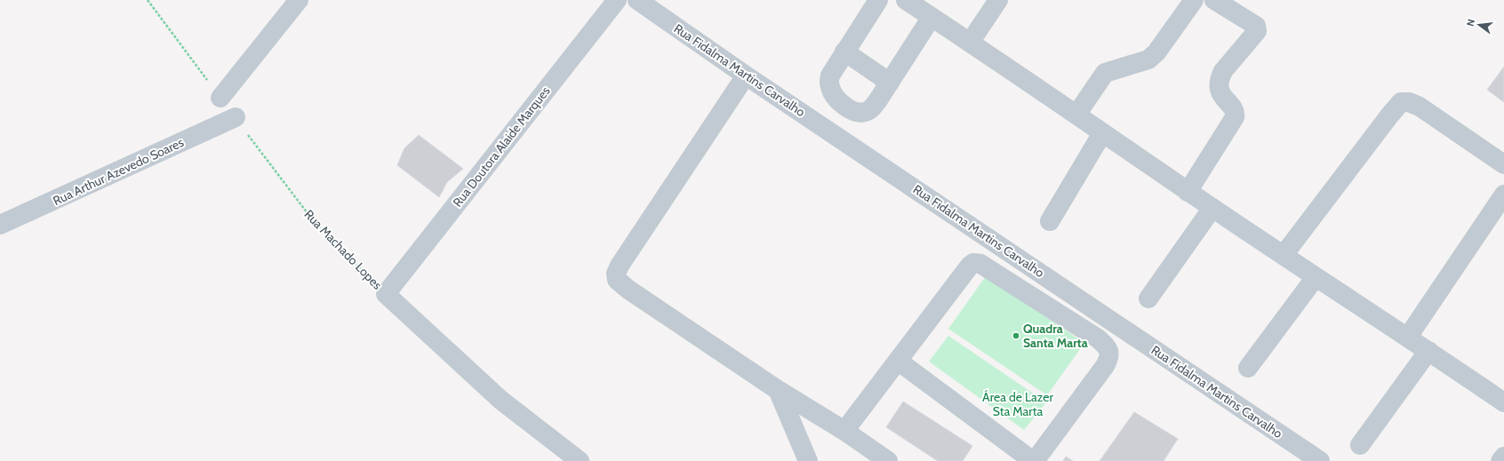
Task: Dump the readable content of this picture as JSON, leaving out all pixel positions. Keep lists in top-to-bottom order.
{
  "streets": {
    "street": [
      "Rua Fidalma Martins Carvalho",
      "Rua Doutora Alaide Marques",
      "Rua Arthur Azevedo Soares",
      "Rua Machado Lopes"
    ]
  },
  "crossings": [
    ["Rua Doutora Alaide Marques", "Rua Machado Lopes"],
    ["Rua Arthur Azevedo Soares", "Rua Machado Lopes"]
  ],
  "parks": ["Área de Lazer Sta Marta"],
  "places": ["Quadra Santa Marta"],
  "north": "left"
}
